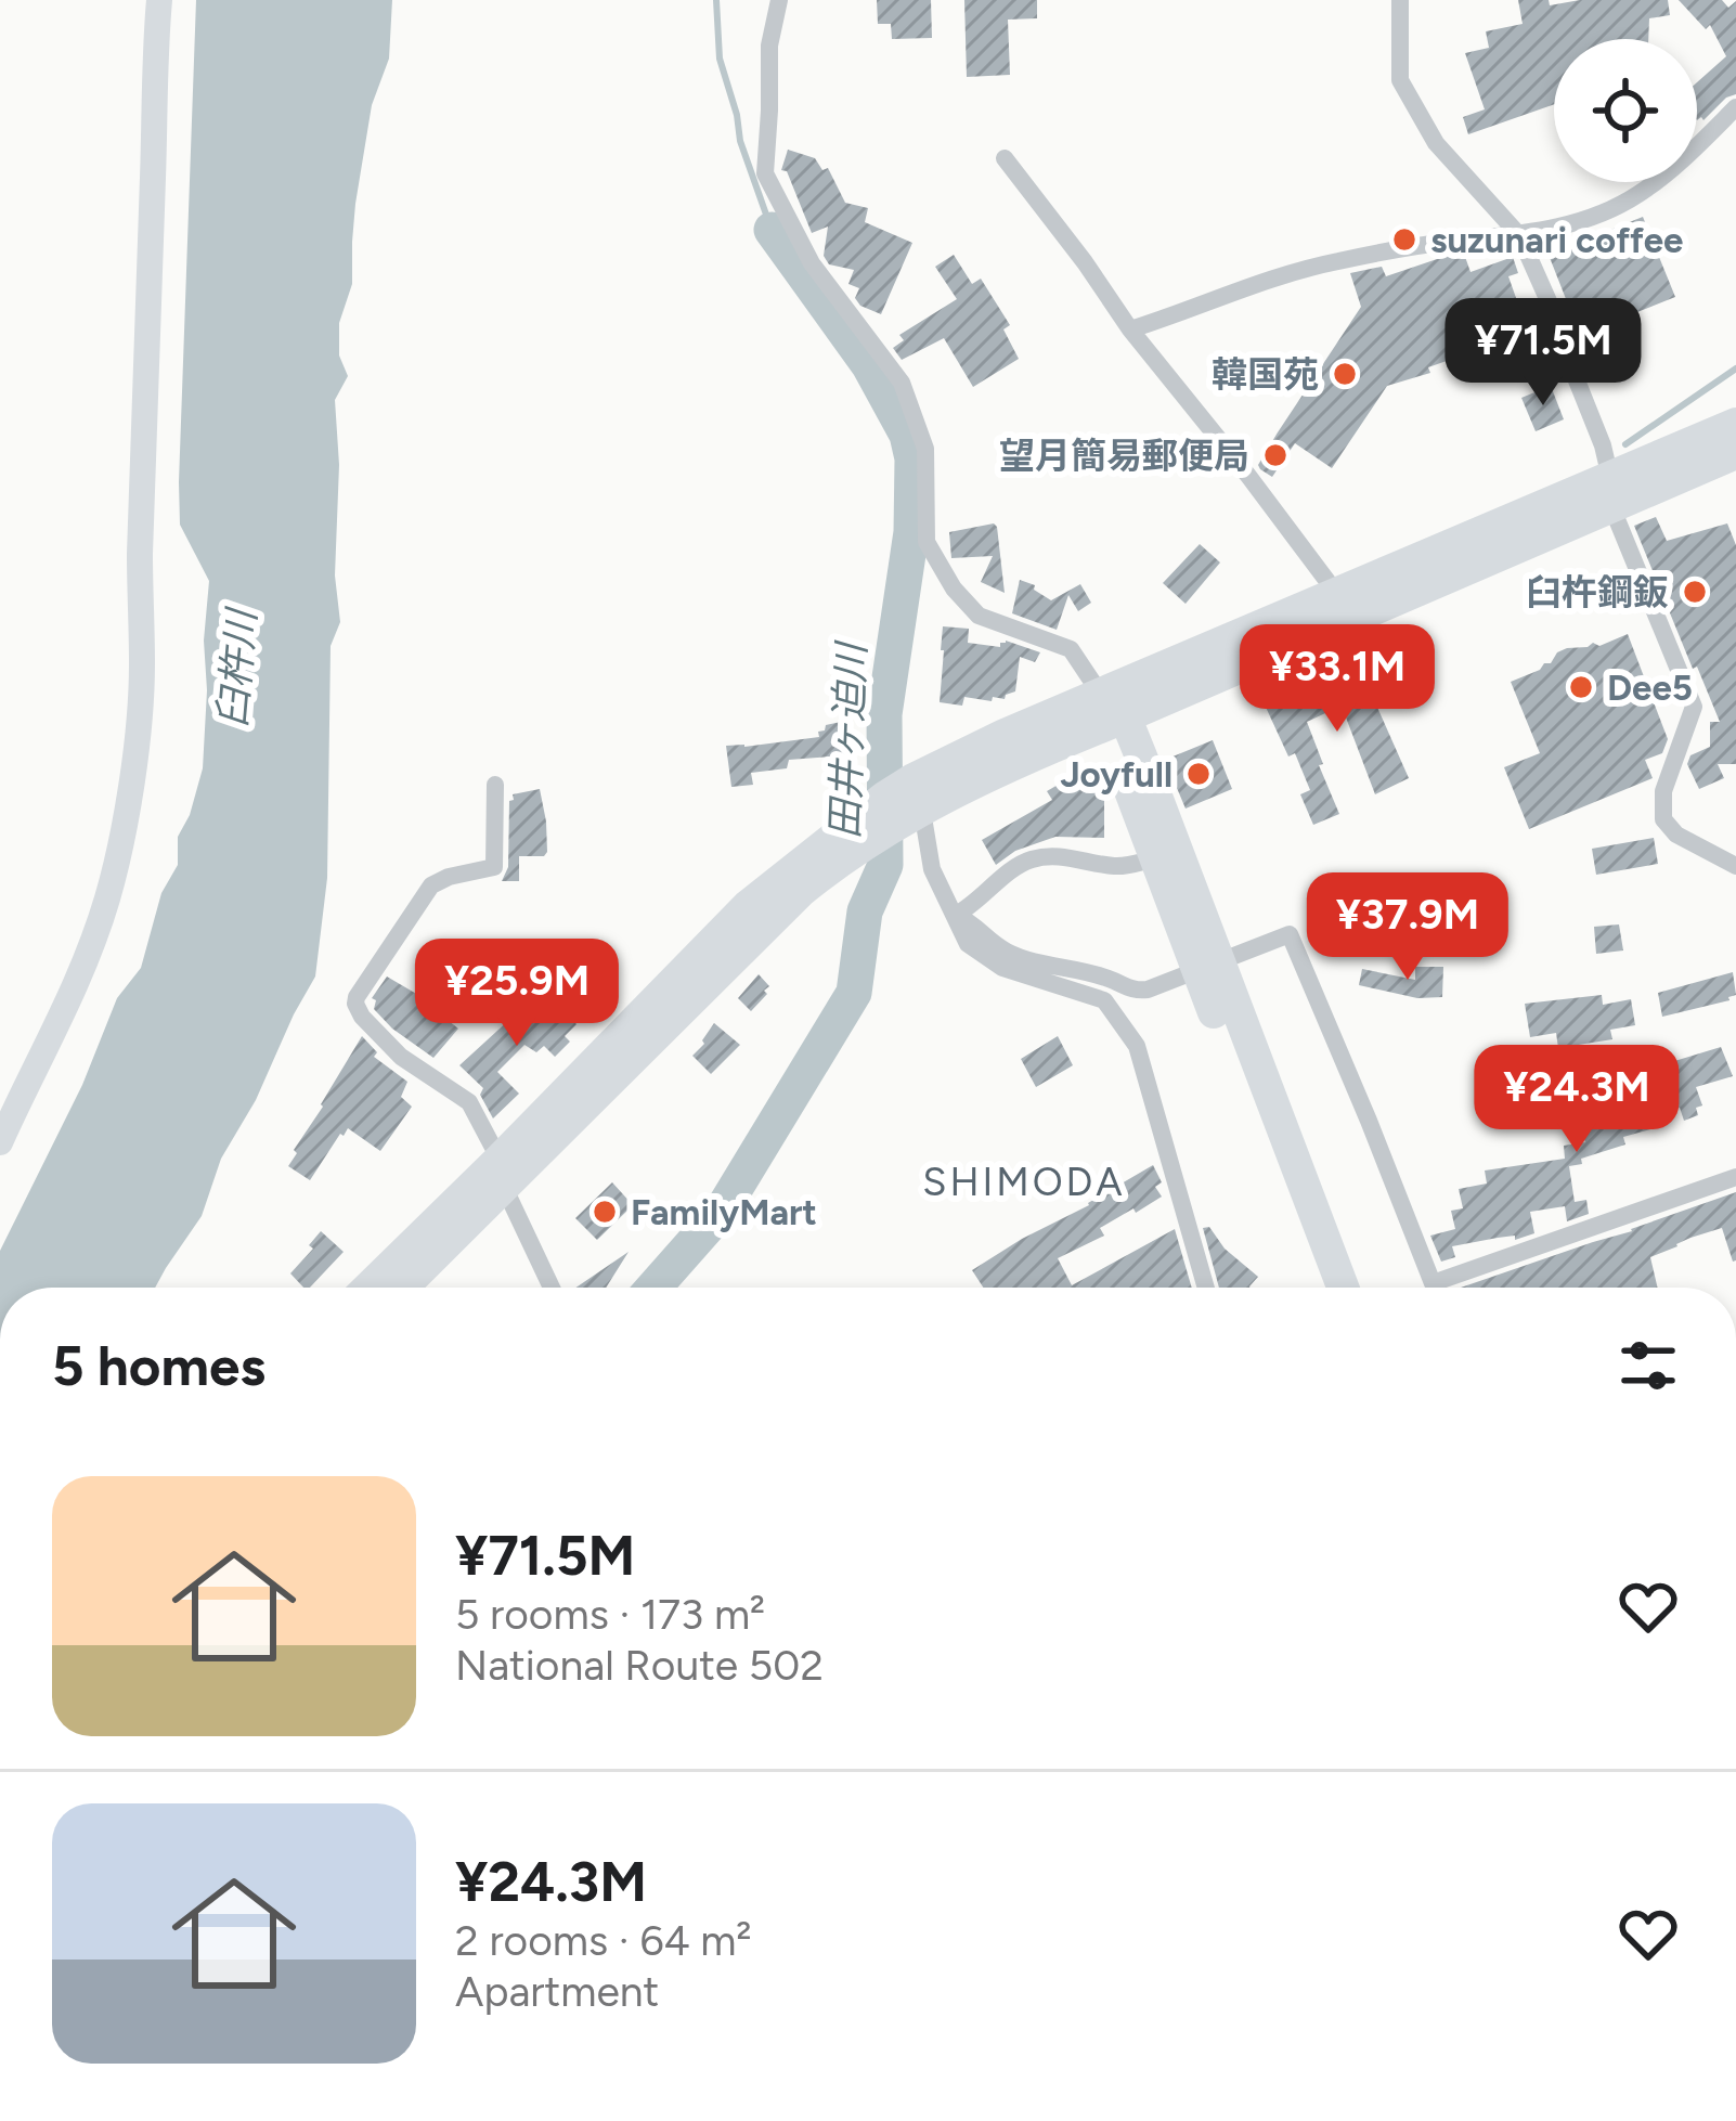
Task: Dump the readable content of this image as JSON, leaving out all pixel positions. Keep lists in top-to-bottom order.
{
  "districts": ["SHIMODA"],
  "water": ["臼杵川", "田井ヶ迫川"],
  "places": [
    "suzunari coffee",
    "韓国苑",
    "望月簡易郵便局",
    "臼杵鋼鈑",
    "Dee5",
    "Joyfull",
    "FamilyMart"
  ],
  "page": {
    "price": [
      "¥71.5M",
      "¥33.1M",
      "¥37.9M",
      "¥25.9M",
      "¥24.3M"
    ],
    "heading": "5 homes",
    "list": [
      {
        "name": "¥71.5M",
        "note": "5 rooms · 173 m² · National Route 502"
      },
      {
        "name": "¥24.3M",
        "note": "2 rooms · 64 m² · Apartment"
      }
    ]
  }
}
